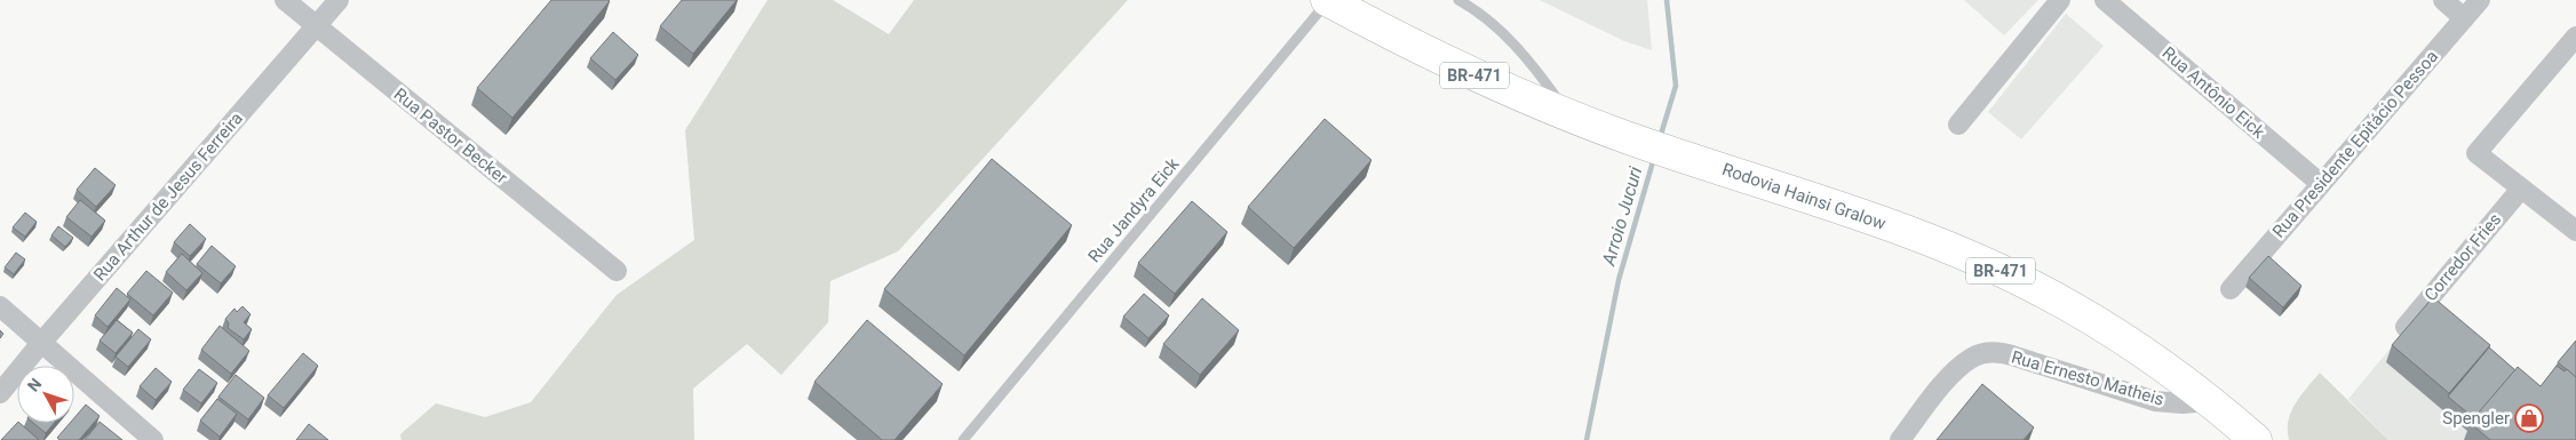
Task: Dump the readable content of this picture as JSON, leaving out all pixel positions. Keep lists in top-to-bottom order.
{
  "streets": {
    "main road": ["BR-471", "Rodovia Hainsi Gralow"],
    "street": [
      "Rua Antônio Eick",
      "Rua Pastor Becker",
      "Rua Presidente Epitácio Pessoa",
      "Rua Arthur de Jesus Ferreira",
      "Corredor Fries",
      "Rua Ernesto Matheis"
    ],
    "lane": ["Rua Jandyra Eick"]
  },
  "crossings": [
    ["Rua Antônio Eick", "Rua Presidente Epitácio Pessoa"],
    ["Rua Pastor Becker", "Rua Arthur de Jesus Ferreira"],
    ["Rodovia Hainsi Gralow", "Rua Jandyra Eick"],
    ["Rodovia Hainsi Gralow", "Rua Ernesto Matheis"]
  ],
  "water": ["Arroio Jucuri"],
  "places": {
    "shop": ["Spengler"]
  },
  "north": "top left"
}
